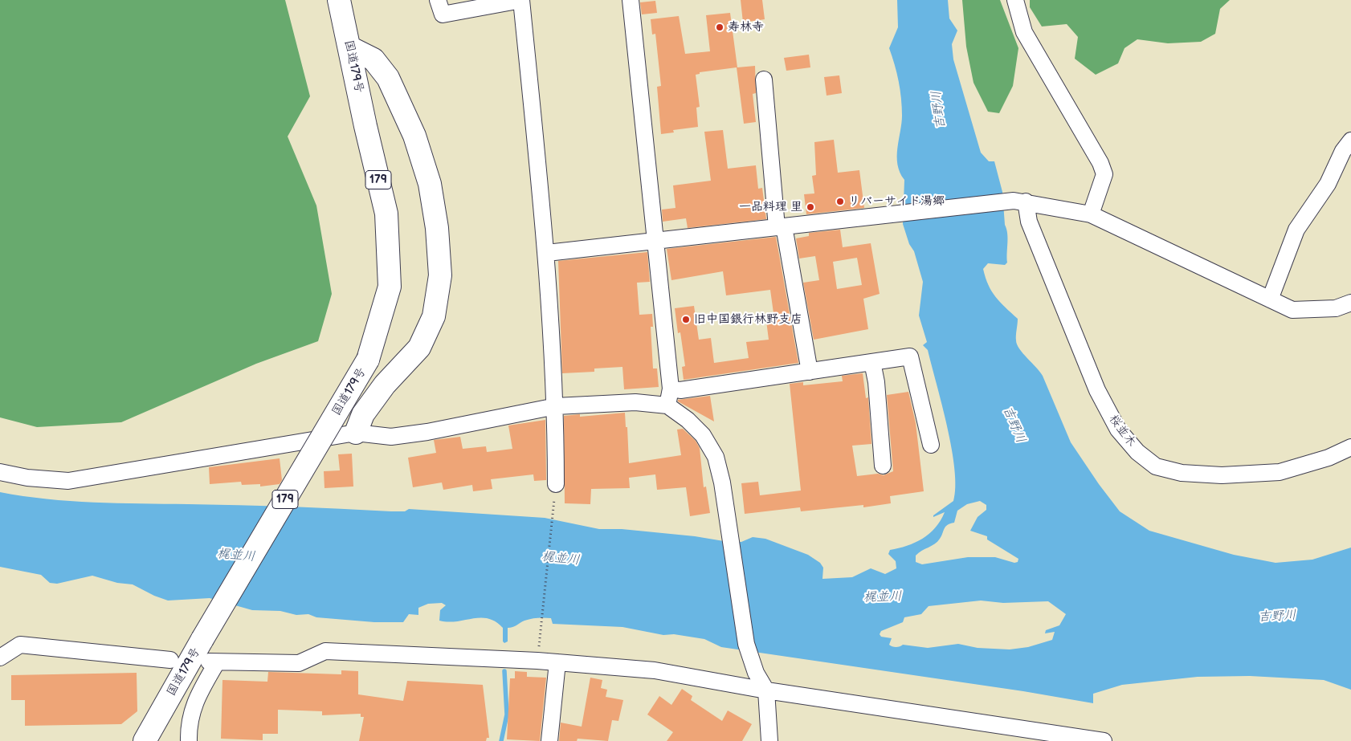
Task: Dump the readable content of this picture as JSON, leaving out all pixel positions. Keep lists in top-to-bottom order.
{
  "streets": {
    "highway": ["国道179号", "179"],
    "street": ["桜並木"]
  },
  "water": ["吉野川", "梶並川"],
  "places": [
    "寿林寺",
    "リバーサイド湯郷",
    "一品料理 里",
    "旧中国銀行林野支店"
  ]
}
